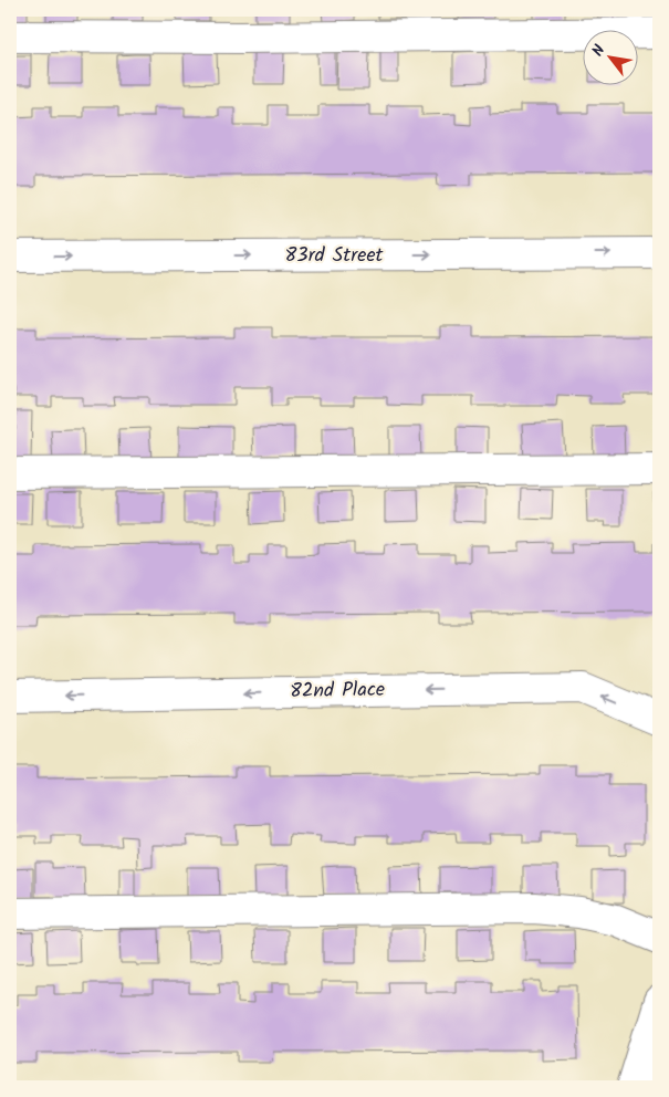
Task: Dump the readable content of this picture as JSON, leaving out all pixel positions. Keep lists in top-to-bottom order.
{
  "streets": {
    "street": ["83rd Street", "82nd Place"]
  },
  "north": "top left"
}
